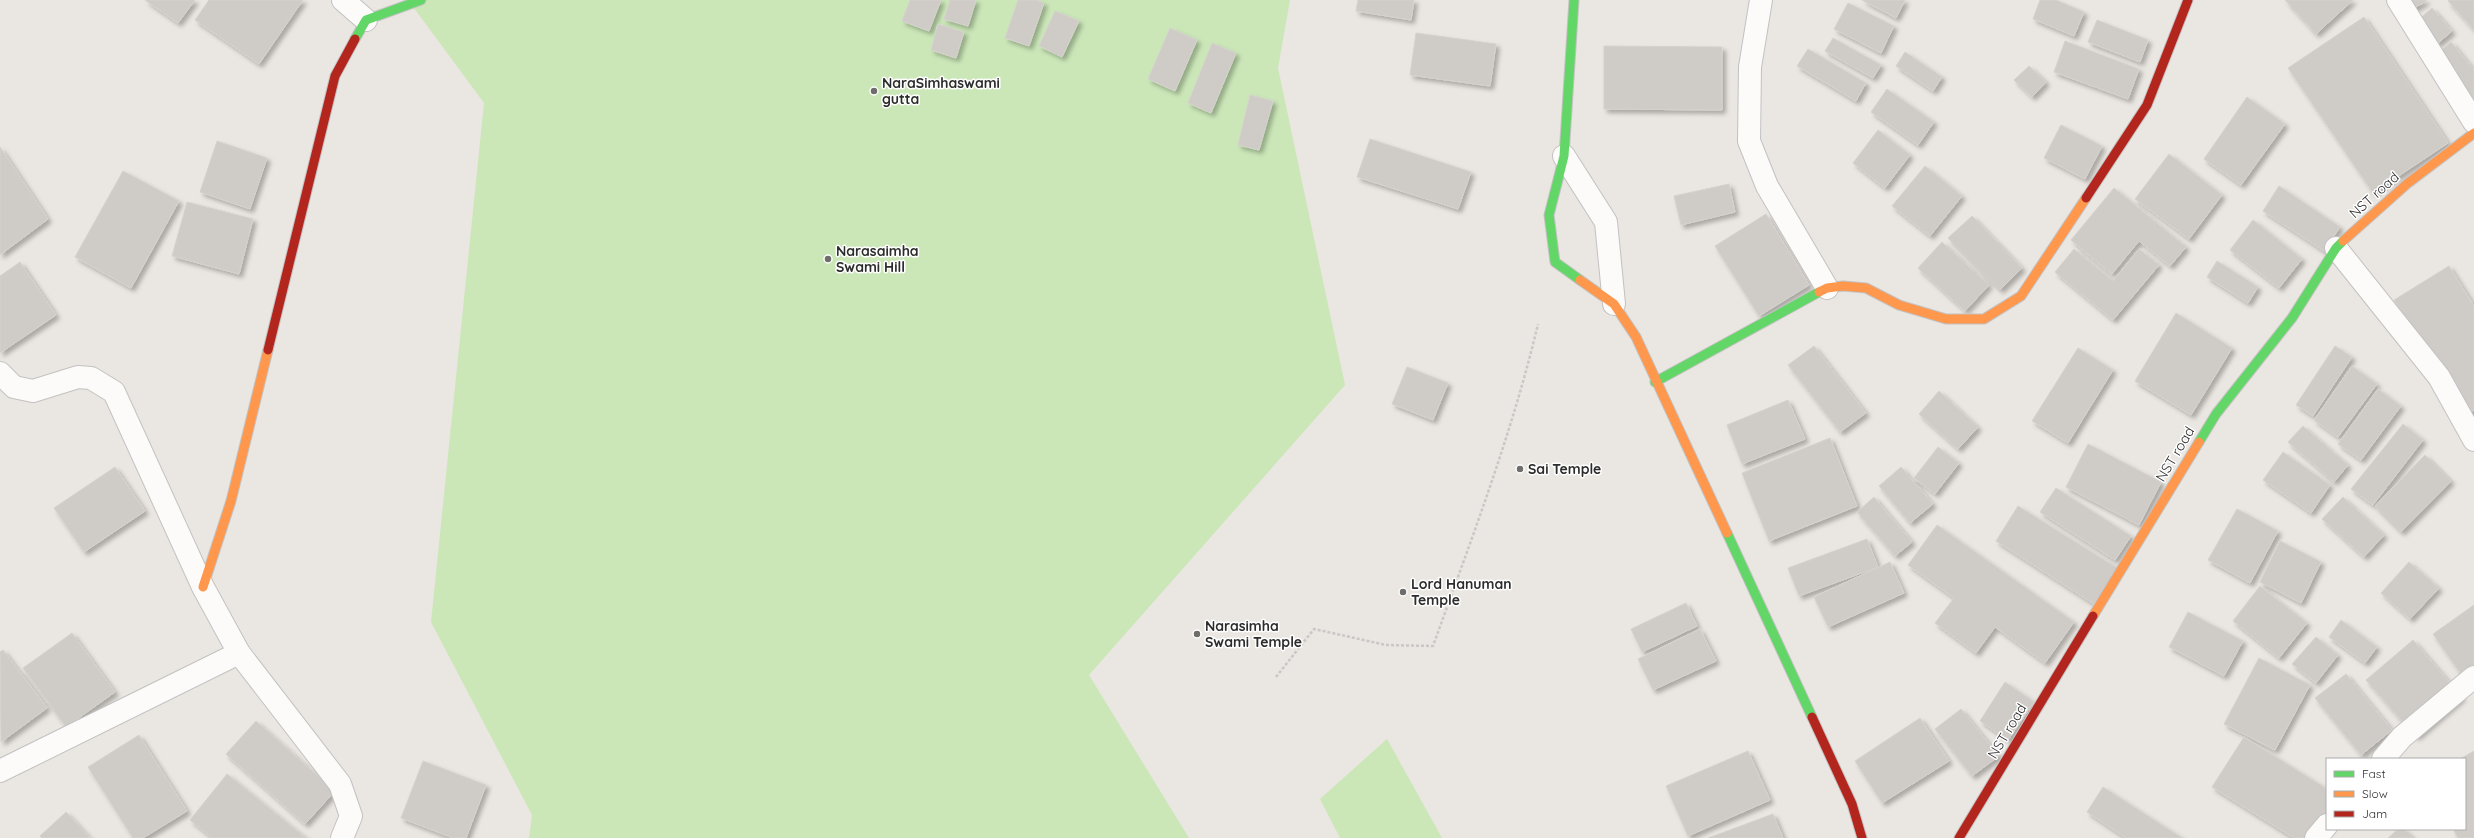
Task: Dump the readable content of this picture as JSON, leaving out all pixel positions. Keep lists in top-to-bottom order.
{
  "streets": {
    "street": ["NST road"]
  },
  "places": [
    "NaraSimhaswami gutta",
    "Narasaimha Swami Hill",
    "Sai Temple",
    "Lord Hanuman Temple",
    "Narasimha Swami Temple"
  ],
  "legend": ["Fast", "Slow", "Jam"]
}
